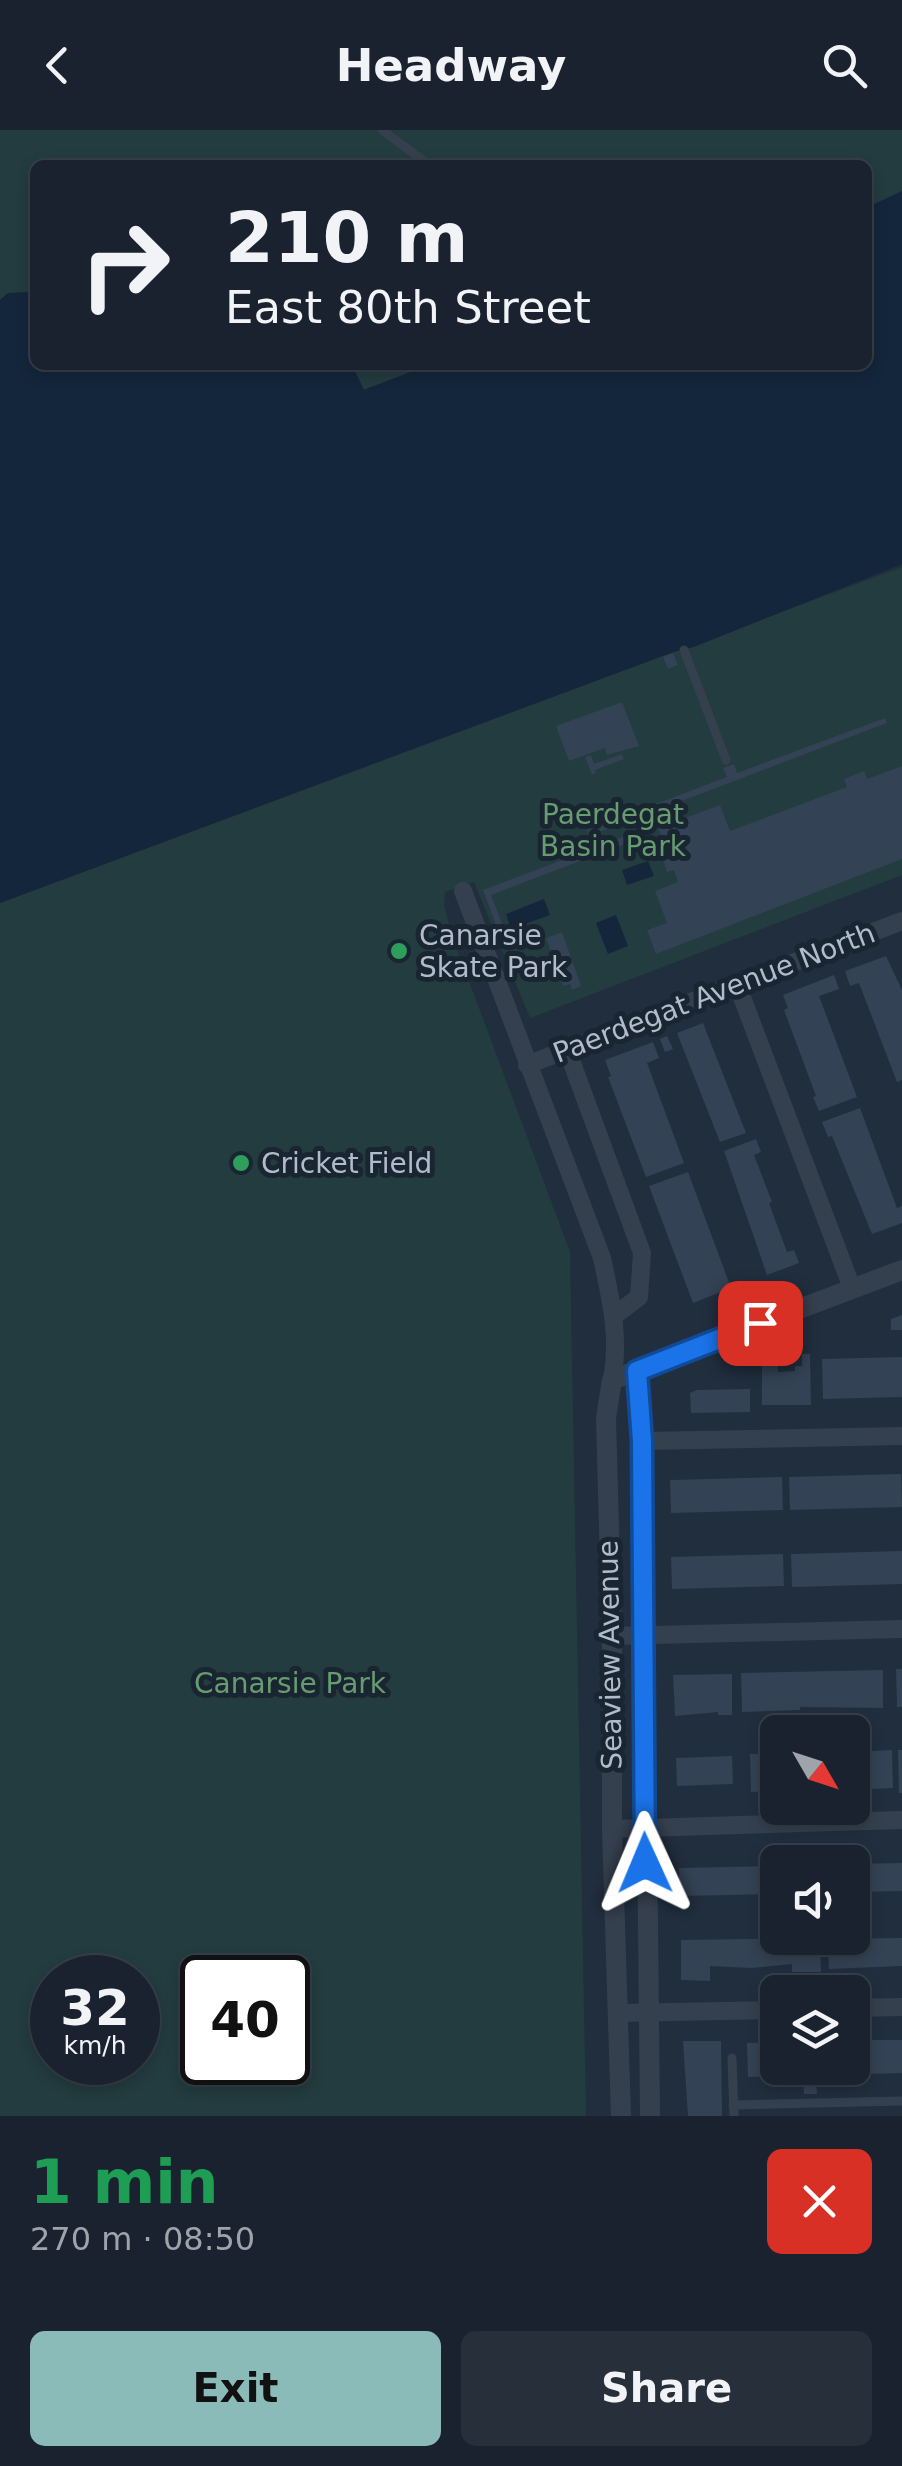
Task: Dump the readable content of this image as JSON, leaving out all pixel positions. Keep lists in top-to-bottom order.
{
  "streets": {
    "street": ["Paerdegat Avenue North", "Seaview Avenue"]
  },
  "crossings": [
    ["Paerdegat Avenue North", "Seaview Avenue"]
  ],
  "parks": ["Paerdegat Basin Park", "Canarsie Park"],
  "places": ["Canarsie Skate Park", "Cricket Field"],
  "north": "bottom right",
  "page": {
    "header": "Headway",
    "turn": ["210 m", "East 80th Street"],
    "speed": "32 km/h",
    "limit": "40",
    "heading": ["1 min", "270 m · 08:50"],
    "buttons": ["Exit", "Share"]
  }
}
